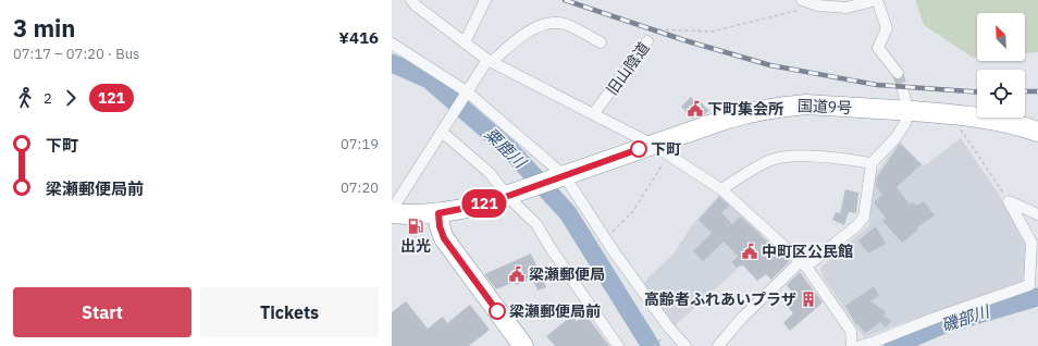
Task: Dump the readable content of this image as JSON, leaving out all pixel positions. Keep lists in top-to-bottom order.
{
  "streets": {
    "highway": ["国道9号"],
    "street": ["旧山陰道"]
  },
  "water": ["粟鹿川", "磯部川"],
  "places": {
    "public building": ["下町集会所", "中町区公民館", "梁瀬郵便局"],
    "other": ["下町", "梁瀬郵便局前"],
    "fuel station": ["出光"],
    "building": ["高齢者ふれあいプラザ"]
  },
  "lines": ["bus line 121"],
  "north": "top left",
  "page": {
    "heading": ["3 min", "07:17 – 07:20 · Bus", "¥416"],
    "on_map": "121",
    "legs": ["2", "121"],
    "list": [
      {
        "name": "下町",
        "value": "07:19"
      },
      {
        "name": "梁瀬郵便局前",
        "value": "07:20"
      }
    ],
    "buttons": ["Start", "Tickets"]
  }
}
